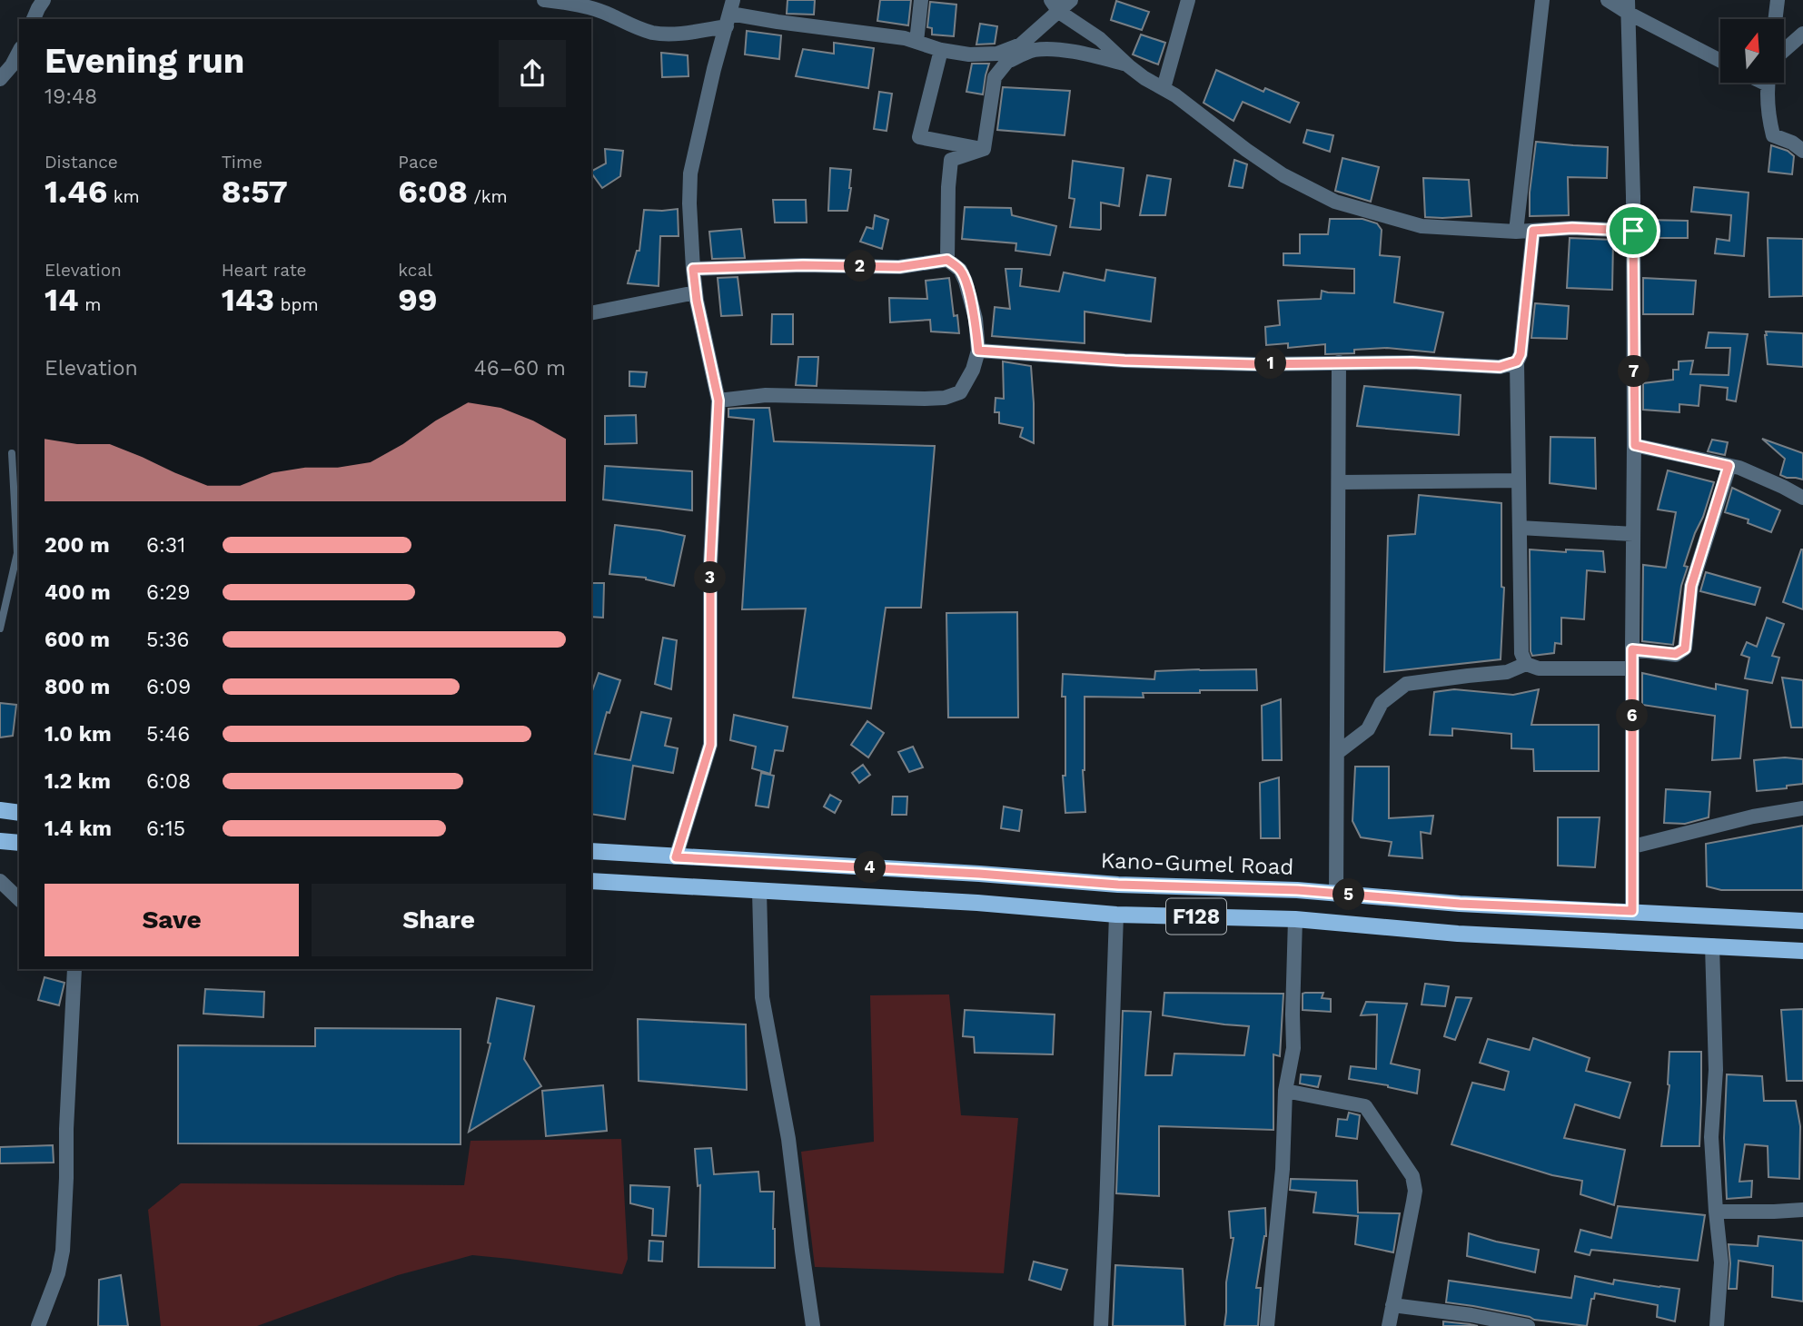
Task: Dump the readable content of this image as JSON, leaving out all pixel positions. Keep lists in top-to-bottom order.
{
  "streets": {
    "main road": ["Kano-Gumel Road", "F128"]
  },
  "north": "top",
  "page": {
    "heading": ["Evening run", "19:48"],
    "stats": [
      ["Distance", "1.46 km"],
      ["Time", "8:57"],
      ["Pace", "6:08 /km"],
      ["Elevation", "14 m"],
      ["Heart rate", "143 bpm"],
      ["kcal", "99"]
    ],
    "pins": [
      "2",
      "1",
      "7",
      "3",
      "6",
      "4",
      "5"
    ],
    "chart": ["Elevation", "46–60 m"],
    "list": [
      {
        "name": "200 m",
        "note": "6:31"
      },
      {
        "name": "400 m",
        "note": "6:29"
      },
      {
        "name": "600 m",
        "note": "5:36"
      },
      {
        "name": "800 m",
        "note": "6:09"
      },
      {
        "name": "1.0 km",
        "note": "5:46"
      },
      {
        "name": "1.2 km",
        "note": "6:08"
      },
      {
        "name": "1.4 km",
        "note": "6:15"
      }
    ],
    "buttons": ["Save", "Share"]
  }
}
